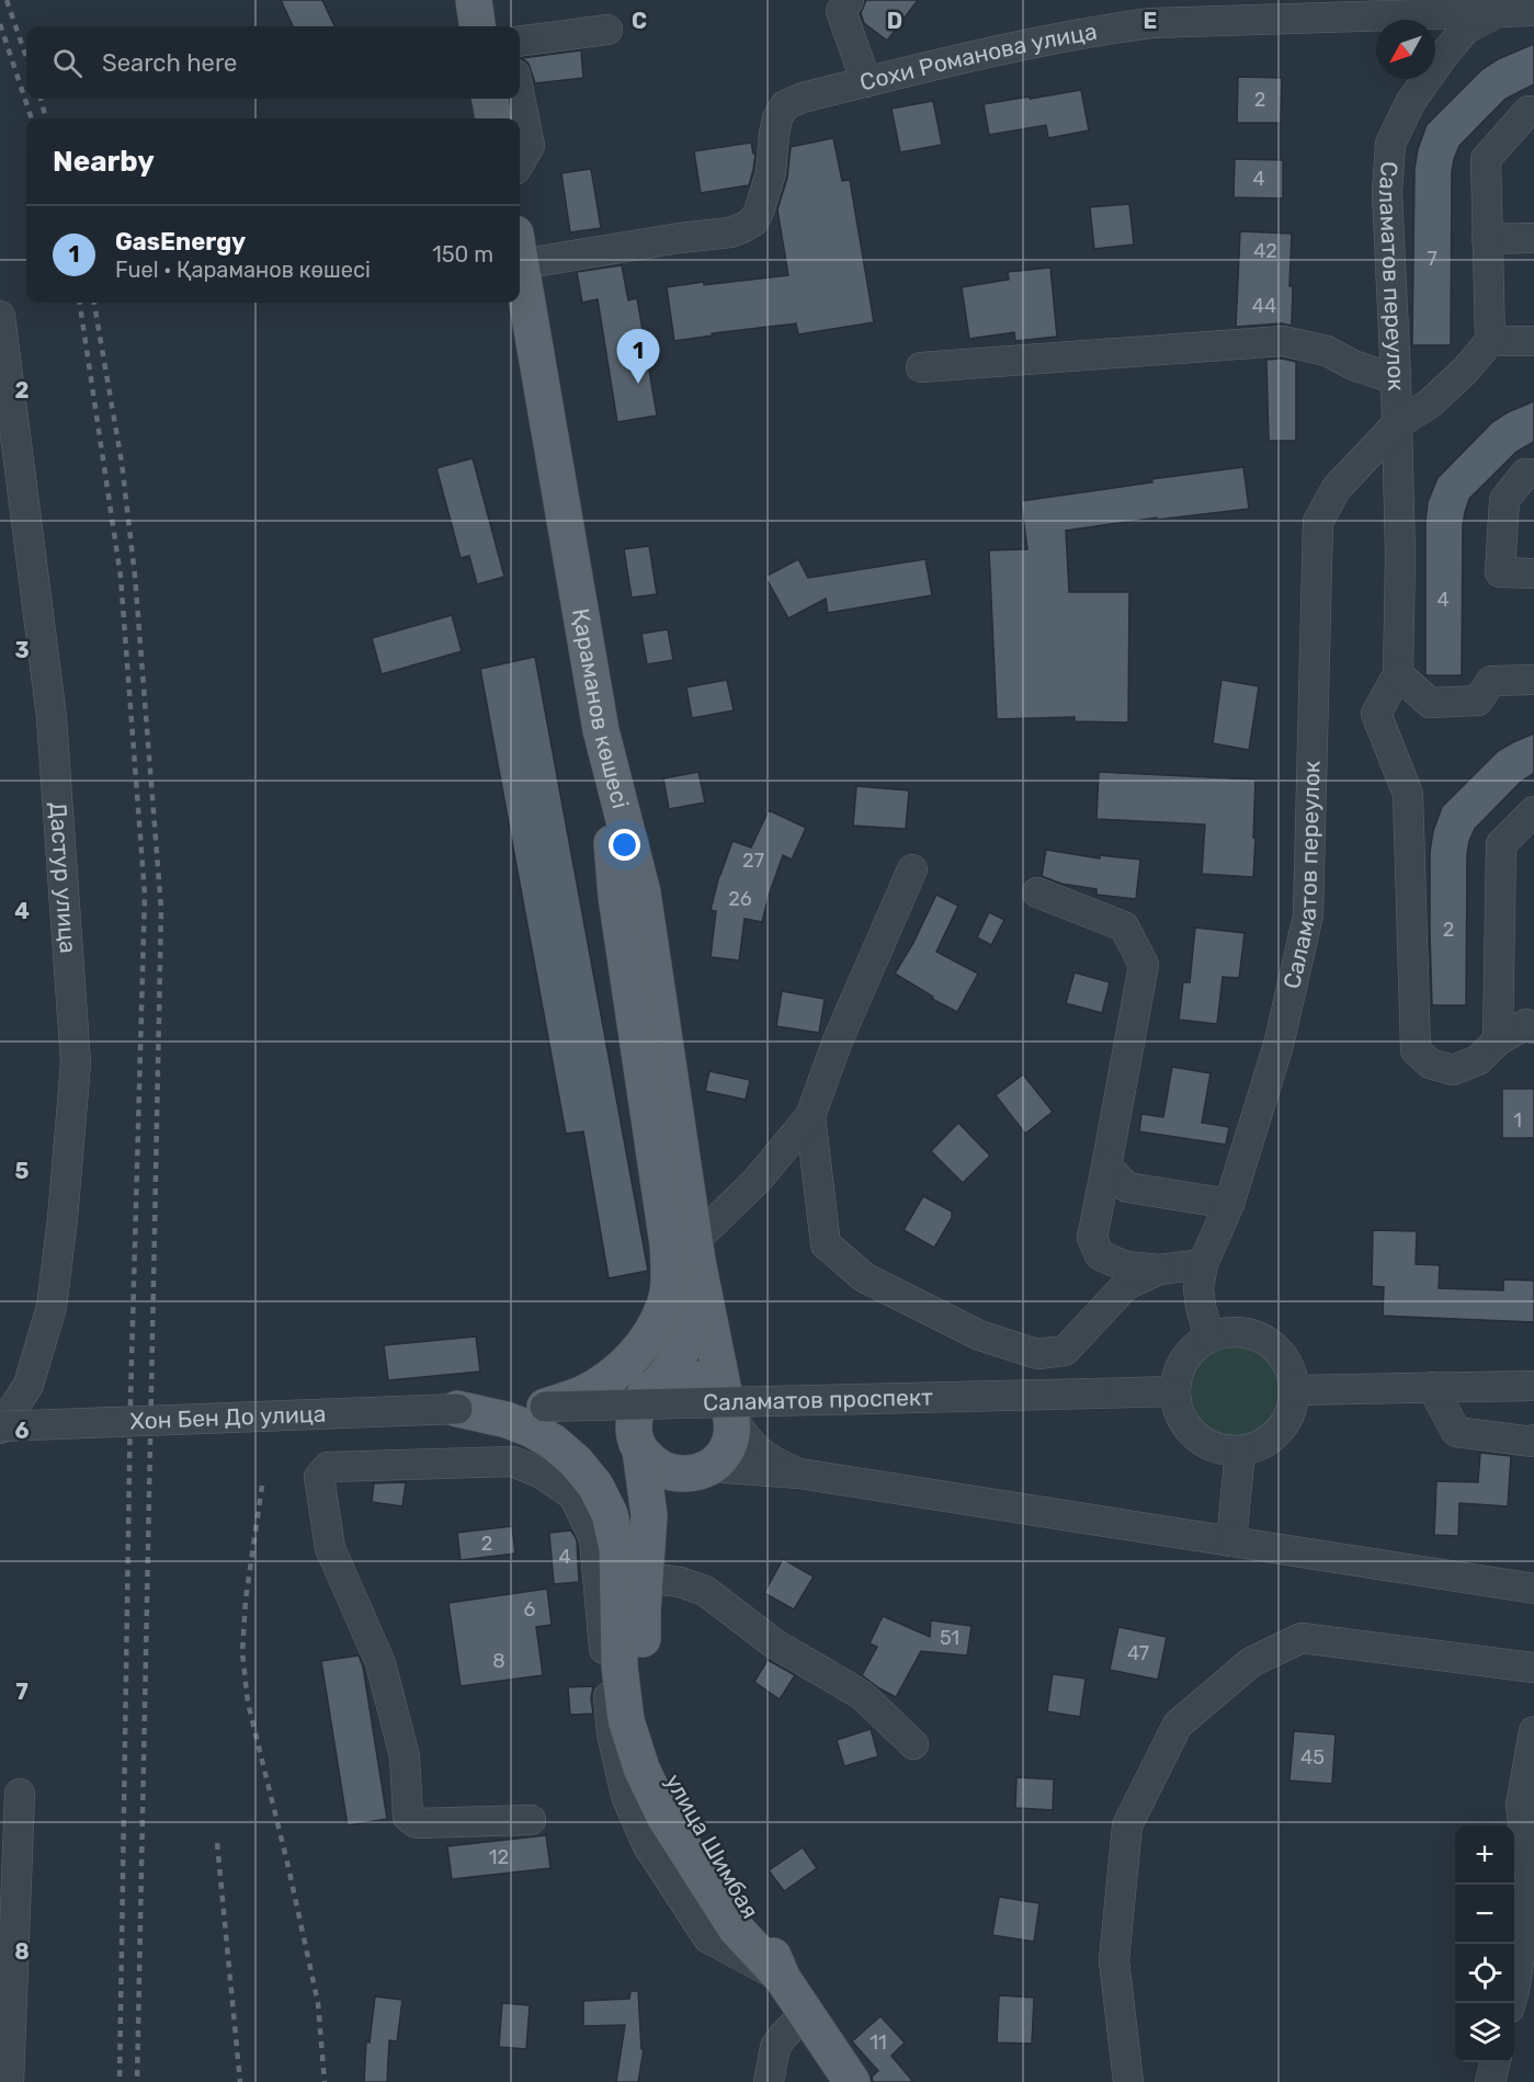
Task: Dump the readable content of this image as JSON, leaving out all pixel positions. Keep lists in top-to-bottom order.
{
  "streets": {
    "main road": ["Қараманов көшесі", "улица Шимбая"],
    "street": [
      "Сохи Романова улица",
      "Саламатов переулок",
      "Дастур улица",
      "Саламатов проспект",
      "Хон Бен До улица"
    ]
  },
  "crossings": [
    ["Сохи Романова улица", "Саламатов переулок"],
    ["Саламатов переулок", "Саламатов проспект"],
    ["Дастур улица", "Хон Бен До улица"],
    ["Саламатов проспект", "Хон Бен До улица"]
  ],
  "house_numbers": [
    "2",
    "4",
    "42",
    "7",
    "44",
    "4",
    "27",
    "26",
    "2",
    "1",
    "2",
    "4",
    "6",
    "51",
    "47",
    "8",
    "45",
    "12",
    "11"
  ],
  "north": "bottom left",
  "page": {
    "search": "Search here",
    "heading": "Nearby",
    "list": [
      {
        "mark": "1",
        "name": "GasEnergy",
        "note": "Fuel · Қараманов көшесі",
        "value": "150 m"
      }
    ],
    "pins": "1",
    "map_buttons": ["+", "−"]
  },
  "grid": {
    "columns": ["C", "D", "E"],
    "rows": [
      "2",
      "3",
      "4",
      "5",
      "6",
      "7",
      "8"
    ]
  }
}
